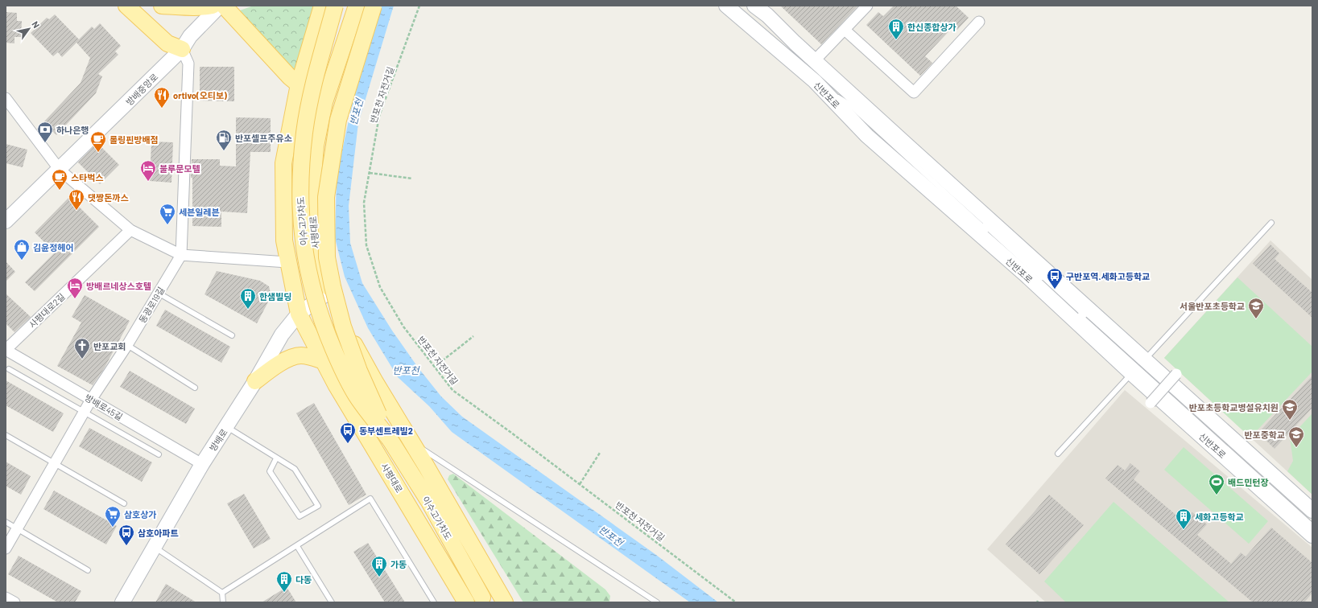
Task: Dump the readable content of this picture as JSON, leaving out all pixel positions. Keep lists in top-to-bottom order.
{
  "streets": {
    "main road": [
      "방배중앙로",
      "신반포로",
      "이수고가차도",
      "사평대로",
      "방배로"
    ],
    "street": ["동광로19길", "사평대로2길", "방배로45길"],
    "path": ["반포천 자전거길"]
  },
  "crossings": [
    ["방배중앙로", "동광로19길"],
    ["사평대로", "방배로"],
    ["동광로19길", "방배로45길"],
    ["사평대로2길", "방배로45길"],
    ["방배로45길", "방배로"]
  ],
  "water": ["반포천"],
  "places": {
    "building": [
      "한신종합상가",
      "한샘빌딩",
      "세화고등학교",
      "가동",
      "다동"
    ],
    "restaurant": ["ortivo(오티보)", "댓짱돈까스"],
    "bank": ["하나은행"],
    "fuel station": ["반포셀프주유소"],
    "cafe": ["롤링핀방배점", "스타벅스"],
    "hotel": ["불루문모텔", "방배르네상스호텔"],
    "supermarket": ["세븐일레븐", "삼호상가"],
    "shop": ["김윤정헤어"],
    "bus stop": ["구반포역.세화고등학교", "동부센트레빌2", "삼호아파트"],
    "school or university": ["서울반포초등학교", "반포초등학교병설유치원", "반포중학교"],
    "church": ["반포교회"],
    "sports": ["배드민턴장"]
  },
  "north": "top right"
}
